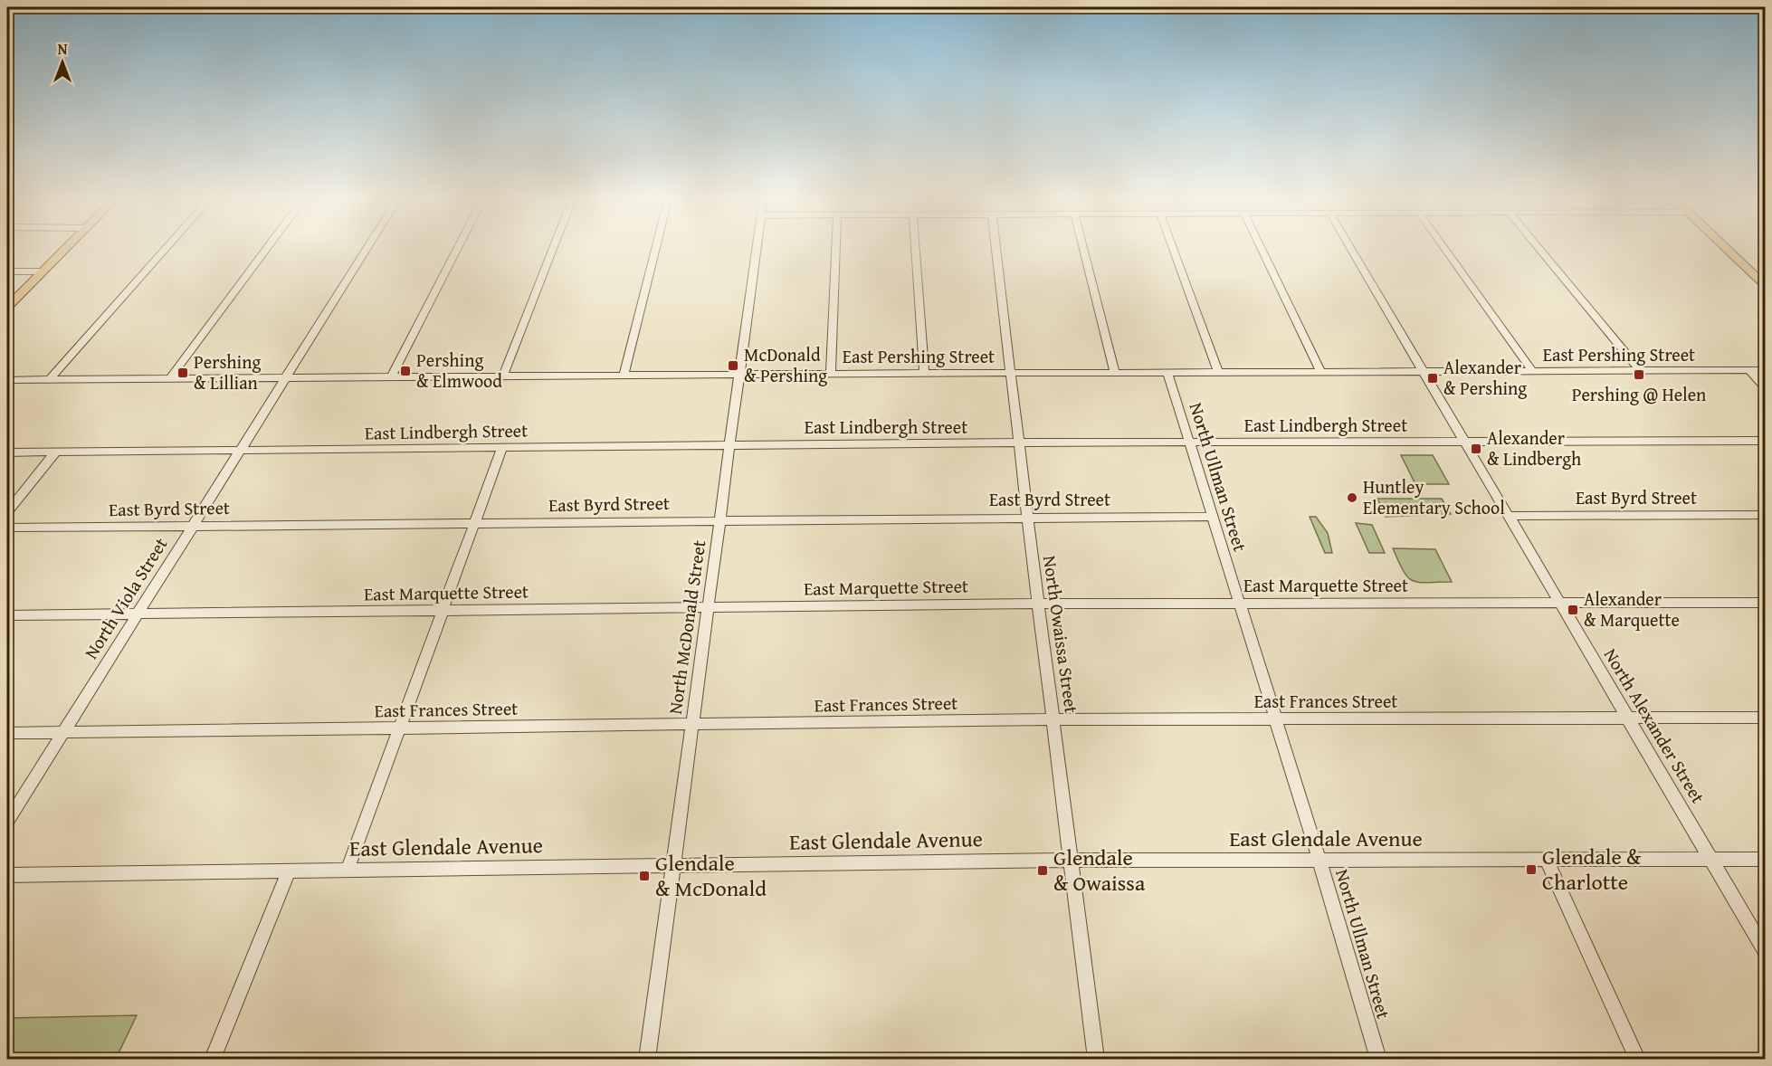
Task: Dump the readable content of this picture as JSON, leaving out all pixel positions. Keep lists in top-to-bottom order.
{
  "streets": {
    "street": [
      "East Pershing Street",
      "East Lindbergh Street",
      "North Ullman Street",
      "East Byrd Street",
      "East Marquette Street",
      "North Viola Street",
      "North McDonald Street",
      "North Owaissa Street",
      "East Frances Street",
      "North Alexander Street",
      "East Glendale Avenue"
    ]
  },
  "crossings": [
    ["East Pershing Street", "North Ullman Street"],
    ["East Pershing Street", "North Viola Street"],
    ["East Pershing Street", "North McDonald Street"],
    ["East Pershing Street", "North Owaissa Street"],
    ["East Pershing Street", "North Alexander Street"],
    ["East Lindbergh Street", "North Ullman Street"],
    ["East Lindbergh Street", "North Viola Street"],
    ["East Lindbergh Street", "North McDonald Street"],
    ["East Lindbergh Street", "North Owaissa Street"],
    ["East Lindbergh Street", "North Alexander Street"],
    ["North Ullman Street", "East Byrd Street"],
    ["North Ullman Street", "East Marquette Street"],
    ["North Ullman Street", "East Frances Street"],
    ["North Ullman Street", "East Glendale Avenue"],
    ["East Byrd Street", "North Viola Street"],
    ["East Byrd Street", "North McDonald Street"],
    ["East Byrd Street", "North Owaissa Street"],
    ["East Byrd Street", "North Alexander Street"],
    ["East Marquette Street", "North Viola Street"],
    ["East Marquette Street", "North McDonald Street"],
    ["East Marquette Street", "North Owaissa Street"],
    ["East Marquette Street", "North Alexander Street"],
    ["North Viola Street", "East Frances Street"],
    ["North McDonald Street", "East Frances Street"],
    ["North McDonald Street", "East Glendale Avenue"],
    ["North Owaissa Street", "East Frances Street"],
    ["North Owaissa Street", "East Glendale Avenue"],
    ["East Frances Street", "North Alexander Street"],
    ["North Alexander Street", "East Glendale Avenue"]
  ],
  "places": {
    "transit": [
      "McDonald & Pershing",
      "Pershing & Elmwood",
      "Pershing & Lillian",
      "Pershing @ Helen",
      "Alexander & Pershing",
      "Alexander & Lindbergh",
      "Alexander & Marquette",
      "Glendale & Charlotte",
      "Glendale & Owaissa",
      "Glendale & McDonald"
    ],
    "other": ["Huntley Elementary School"]
  },
  "north": "top"
}
